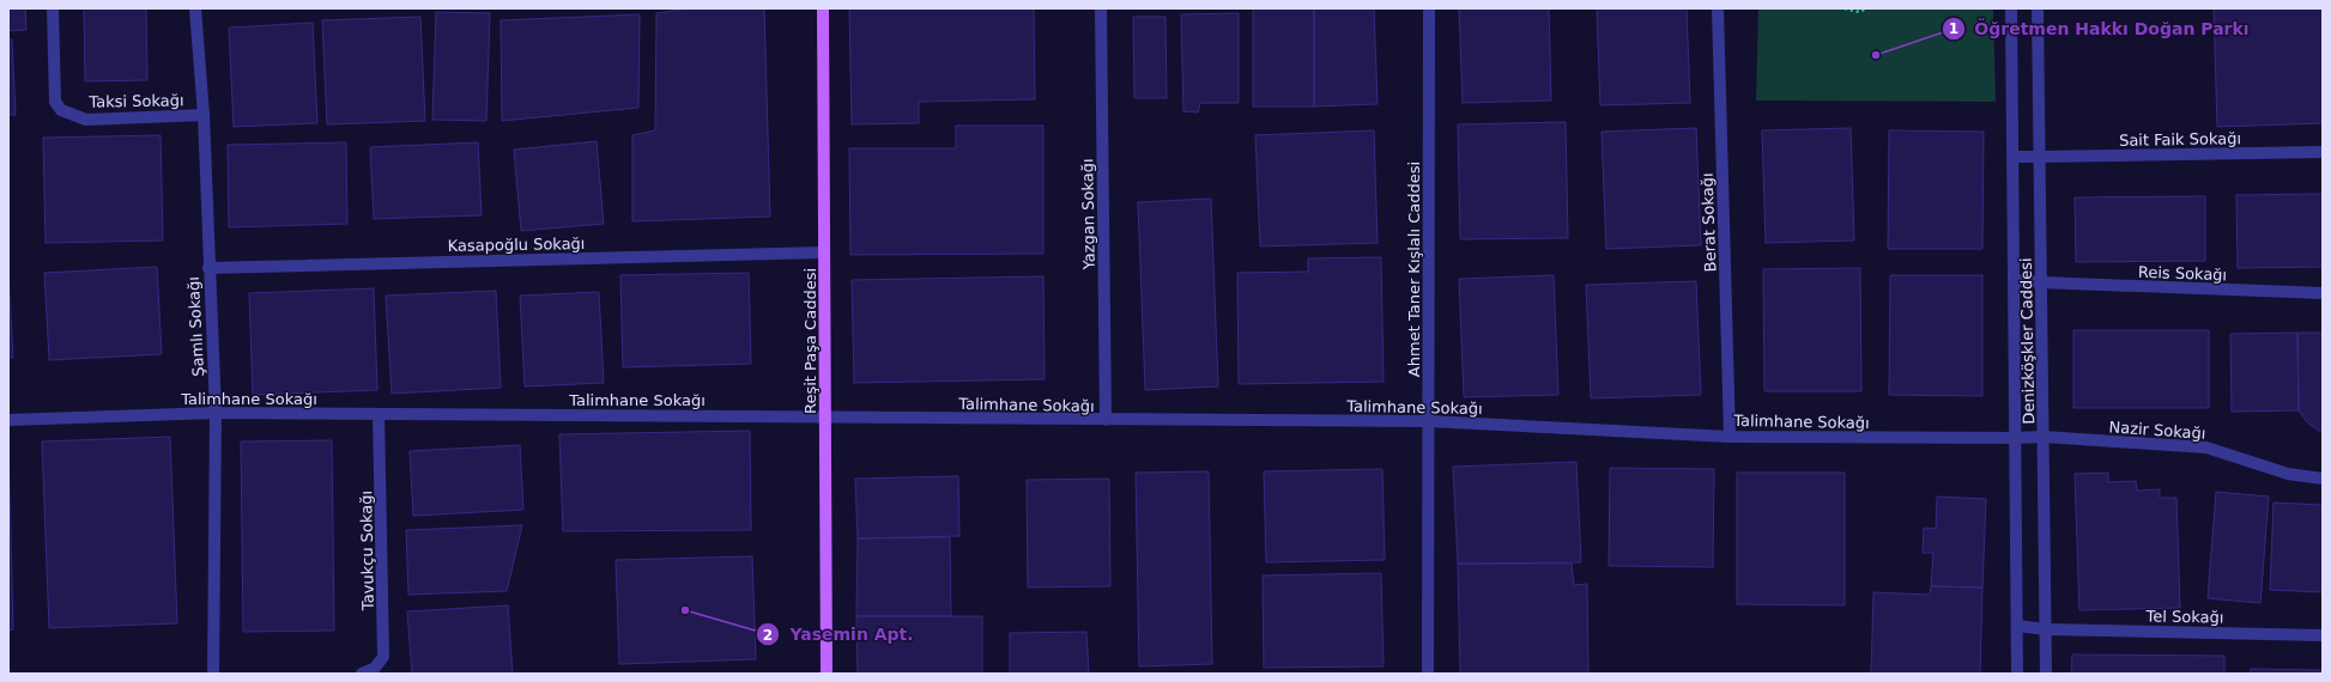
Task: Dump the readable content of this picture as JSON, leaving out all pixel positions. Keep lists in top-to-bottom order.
{
  "streets": {
    "main road": ["Reşit Paşa Caddesi"],
    "street": [
      "Taksi Sokağı",
      "Sait Faik Sokağı",
      "Yazgan Sokağı",
      "Berat Sokağı",
      "Kasapoğlu Sokağı",
      "Ahmet Taner Kışlalı Caddesi",
      "Reis Sokağı",
      "Şamlı Sokağı",
      "Denizköşkler Caddesi",
      "Talimhane Sokağı",
      "Nazir Sokağı",
      "Tavukçu Sokağı",
      "Tel Sokağı"
    ]
  },
  "crossings": [
    ["Taksi Sokağı", "Şamlı Sokağı"],
    ["Sait Faik Sokağı", "Denizköşkler Caddesi"],
    ["Yazgan Sokağı", "Talimhane Sokağı"],
    ["Berat Sokağı", "Talimhane Sokağı"],
    ["Kasapoğlu Sokağı", "Şamlı Sokağı"],
    ["Kasapoğlu Sokağı", "Reşit Paşa Caddesi"],
    ["Ahmet Taner Kışlalı Caddesi", "Talimhane Sokağı"],
    ["Reis Sokağı", "Denizköşkler Caddesi"],
    ["Şamlı Sokağı", "Talimhane Sokağı"],
    ["Reşit Paşa Caddesi", "Talimhane Sokağı"],
    ["Denizköşkler Caddesi", "Talimhane Sokağı"],
    ["Denizköşkler Caddesi", "Nazir Sokağı"],
    ["Denizköşkler Caddesi", "Tel Sokağı"],
    ["Talimhane Sokağı", "Nazir Sokağı"],
    ["Talimhane Sokağı", "Tavukçu Sokağı"]
  ],
  "places": ["Öğretmen Hakkı Doğan Parkı", "Yasemin Apt."]
}
